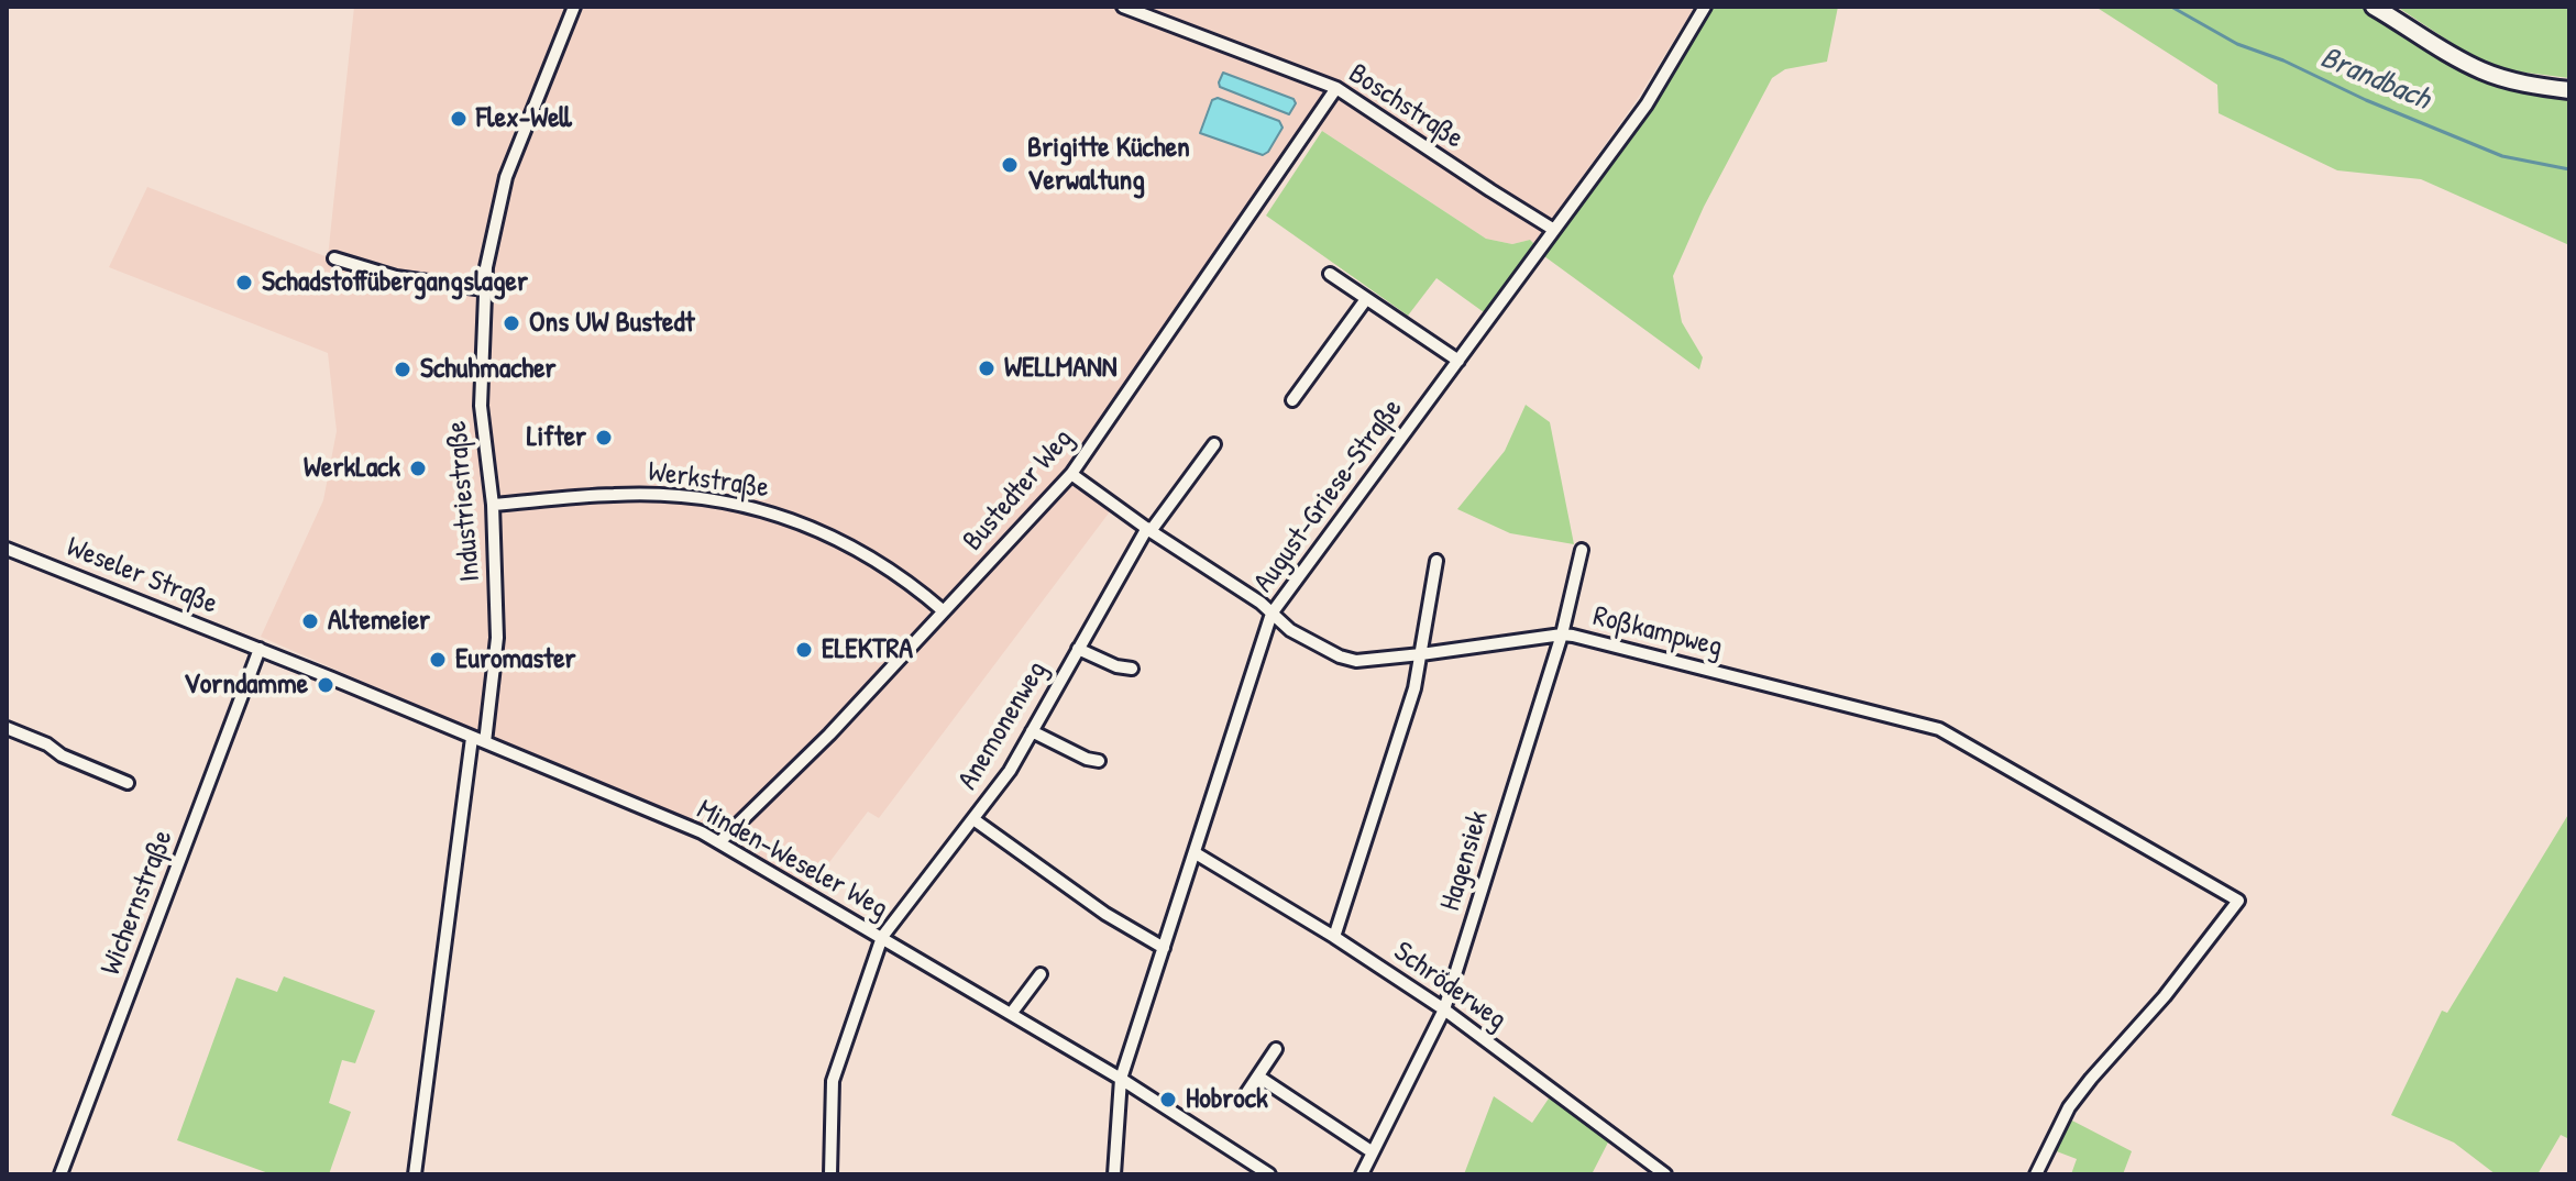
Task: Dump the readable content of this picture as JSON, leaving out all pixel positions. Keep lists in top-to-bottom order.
{
  "streets": {
    "street": [
      "Boschstraße",
      "Werkstraße",
      "Bustedter Weg",
      "August-Griese-Straße",
      "Industriestraße",
      "Weseler Straße",
      "Roßkampweg",
      "Anemonenweg",
      "Minden-Weseler Weg",
      "Hagensiek",
      "Wichernstraße",
      "Schröderweg"
    ]
  },
  "crossings": [
    ["Boschstraße", "Bustedter Weg"],
    ["Boschstraße", "August-Griese-Straße"],
    ["Werkstraße", "Bustedter Weg"],
    ["Werkstraße", "Industriestraße"],
    ["Bustedter Weg", "Roßkampweg"],
    ["Bustedter Weg", "Minden-Weseler Weg"],
    ["August-Griese-Straße", "Roßkampweg"],
    ["August-Griese-Straße", "Minden-Weseler Weg"],
    ["August-Griese-Straße", "Schröderweg"],
    ["Industriestraße", "Minden-Weseler Weg"],
    ["Weseler Straße", "Minden-Weseler Weg"],
    ["Weseler Straße", "Wichernstraße"],
    ["Roßkampweg", "Anemonenweg"],
    ["Roßkampweg", "Hagensiek"],
    ["Anemonenweg", "Minden-Weseler Weg"],
    ["Minden-Weseler Weg", "Wichernstraße"],
    ["Hagensiek", "Schröderweg"]
  ],
  "water": ["Brandbach"],
  "places": [
    "Flex-Well",
    "Brigitte Küchen Verwaltung",
    "Schadstoffübergangslager",
    "Ons UW Bustedt",
    "WELLMANN",
    "Schuhmacher",
    "Lifter",
    "WerkLack",
    "Altemeier",
    "ELEKTRA",
    "Euromaster",
    "Vorndamme",
    "Hobrock"
  ]
}
